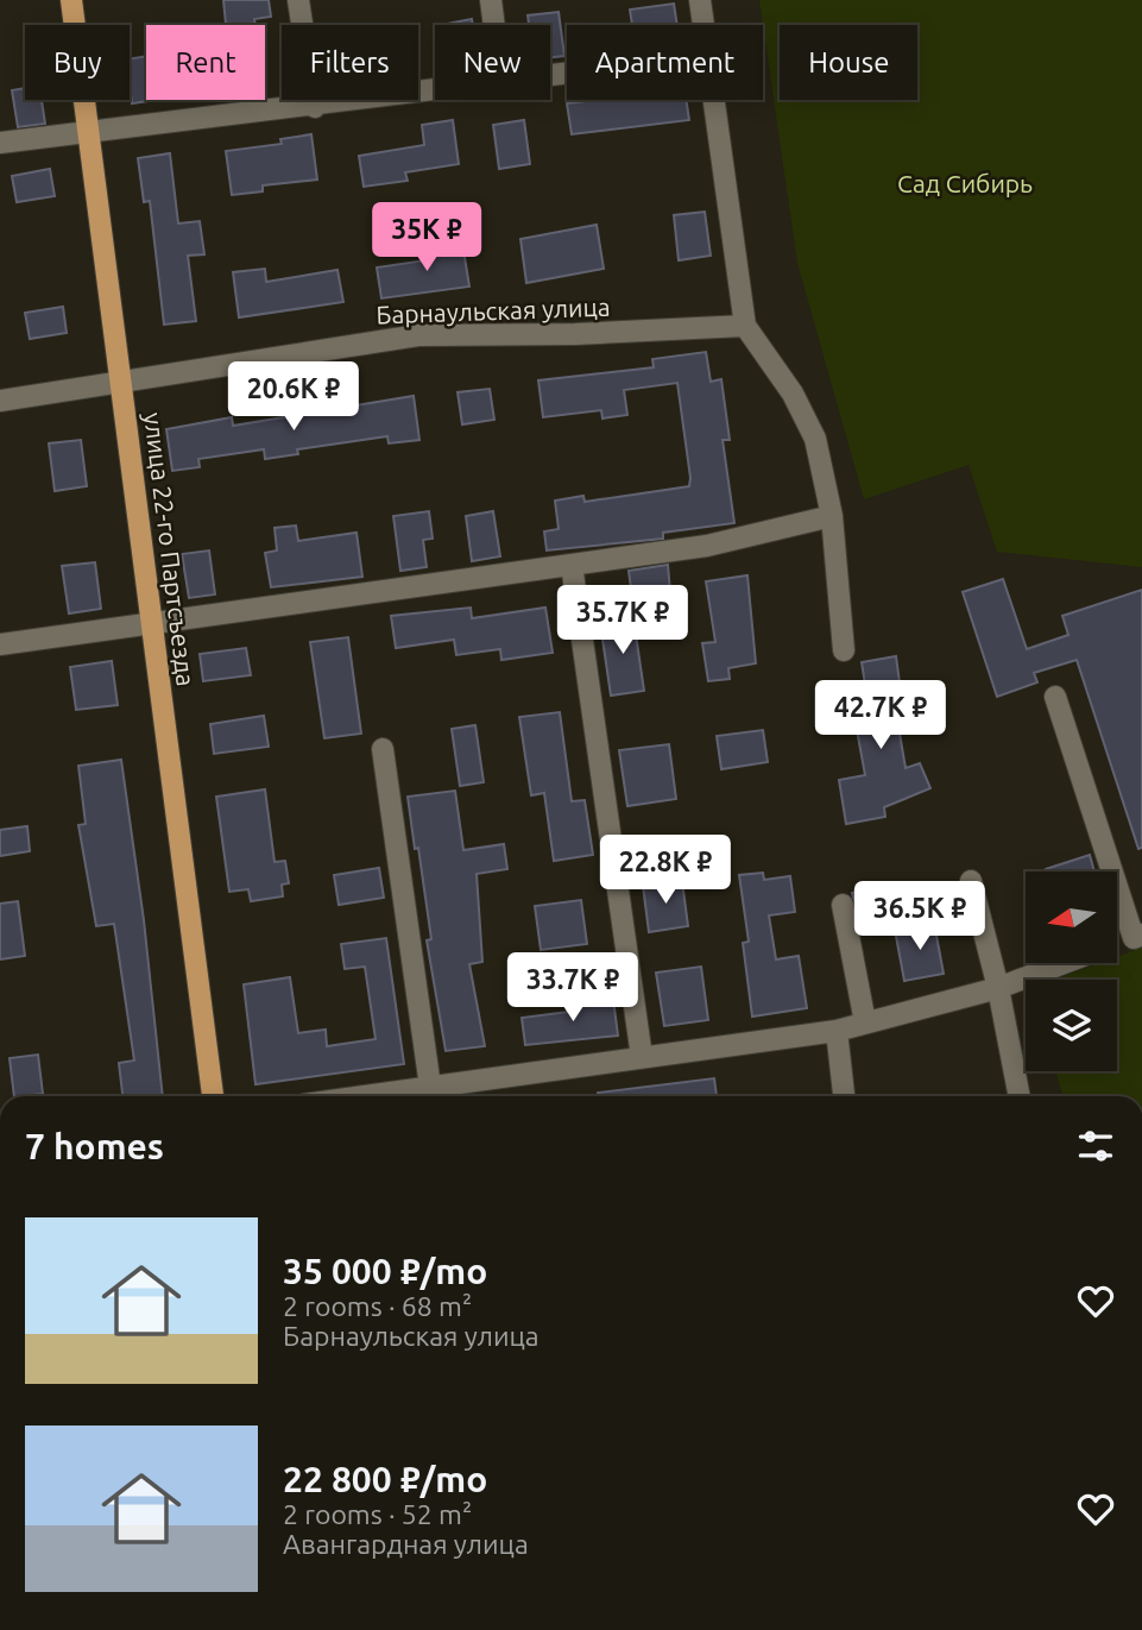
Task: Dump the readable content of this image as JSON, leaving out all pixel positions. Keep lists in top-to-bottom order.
{
  "streets": {
    "main road": ["улица 22-го Партсъезда"],
    "street": ["Барнаульская улица"]
  },
  "crossings": [
    ["Барнаульская улица", "улица 22-го Партсъезда"]
  ],
  "parks": ["Сад Сибирь"],
  "north": "left",
  "page": {
    "chip": [
      "Buy",
      "Rent",
      "Filters",
      "New",
      "Apartment",
      "House"
    ],
    "price": [
      "35K ₽",
      "20.6K ₽",
      "35.7K ₽",
      "42.7K ₽",
      "22.8K ₽",
      "36.5K ₽",
      "33.7K ₽"
    ],
    "heading": "7 homes",
    "list": [
      {
        "name": "35 000 ₽/mo",
        "note": "2 rooms · 68 m² · Барнаульская улица"
      },
      {
        "name": "22 800 ₽/mo",
        "note": "2 rooms · 52 m² · Авангардная улица"
      }
    ]
  }
}
